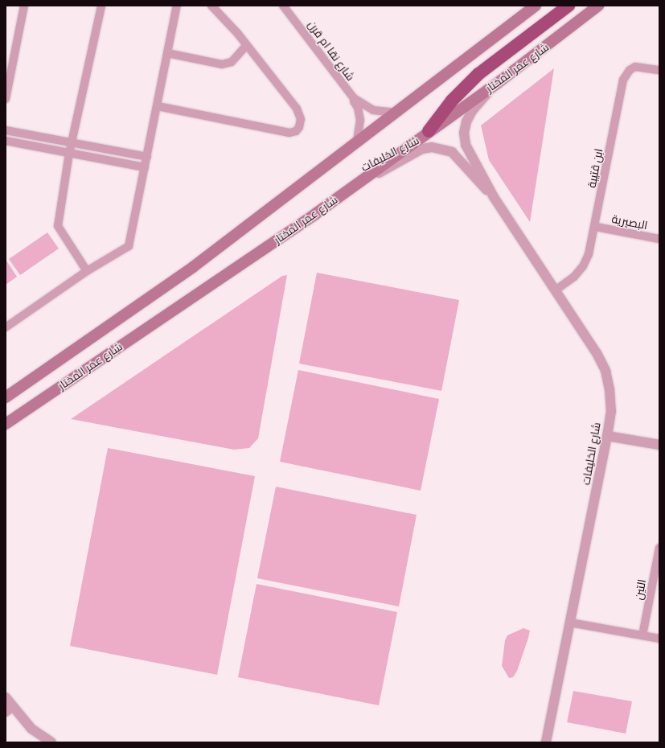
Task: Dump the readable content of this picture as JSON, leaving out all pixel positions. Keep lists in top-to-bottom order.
{
  "streets": {
    "main road": ["شارع عمر المختار"],
    "street": [
      "شارع نقا ام قرن",
      "شارع الخليفات",
      "ابن قتيبة",
      "البصيرية",
      "التين"
    ]
  },
  "crossings": [
    ["شارع نقا ام قرن", "شارع عمر المختار"],
    ["شارع عمر المختار", "شارع الخليفات"],
    ["شارع الخليفات", "ابن قتيبة"],
    ["ابن قتيبة", "البصيرية"]
  ]
}
